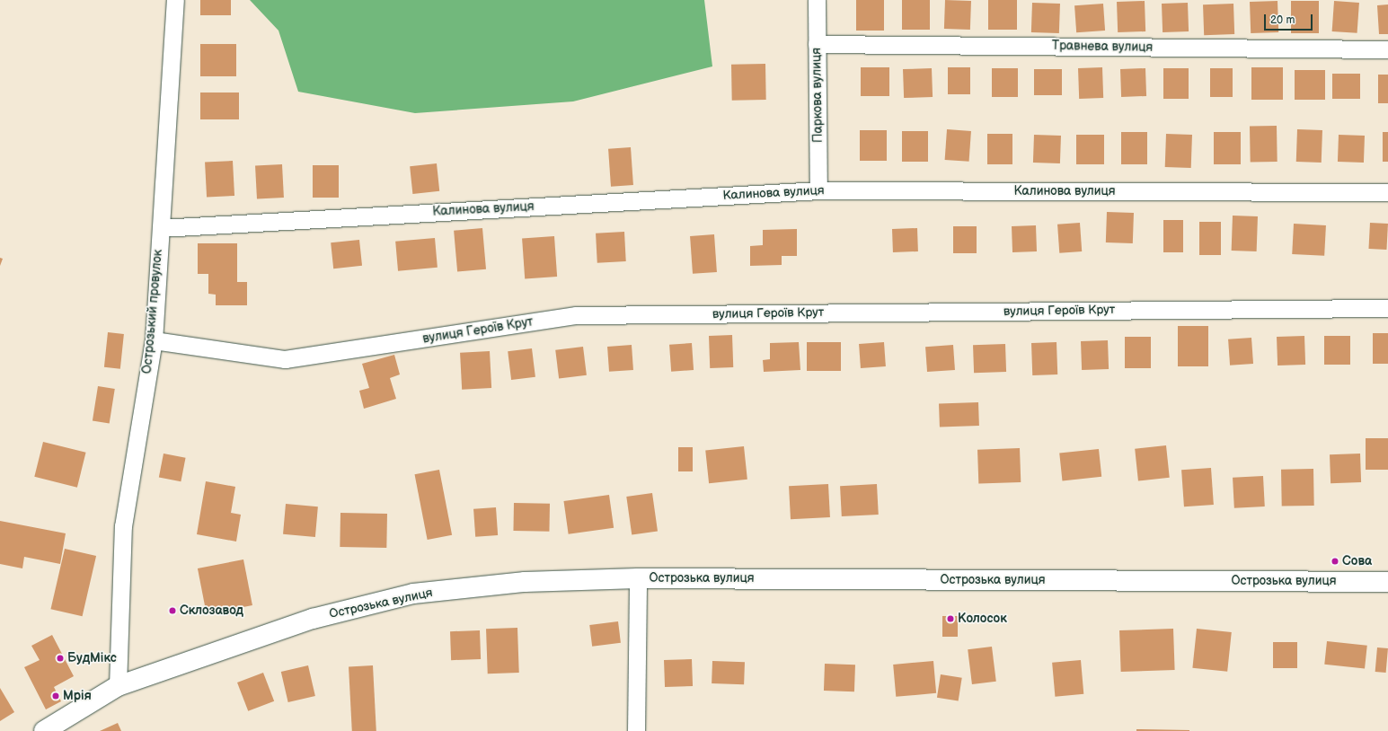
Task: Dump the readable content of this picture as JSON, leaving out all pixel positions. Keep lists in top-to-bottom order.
{
  "streets": {
    "main road": ["Острозька вулиця"],
    "street": [
      "Травнева вулиця",
      "Паркова вулиця",
      "Калинова вулиця",
      "вулиця Героїв Крут",
      "Острозький провулок"
    ]
  },
  "crossings": [
    ["Травнева вулиця", "Паркова вулиця"],
    ["Паркова вулиця", "Калинова вулиця"],
    ["Калинова вулиця", "Острозький провулок"],
    ["вулиця Героїв Крут", "Острозький провулок"],
    ["Острозький провулок", "Острозька вулиця"]
  ],
  "places": [
    "Сова",
    "Склозавод",
    "Колосок",
    "БудМікс",
    "Мрія"
  ],
  "scale_bar": "20 m"
}
